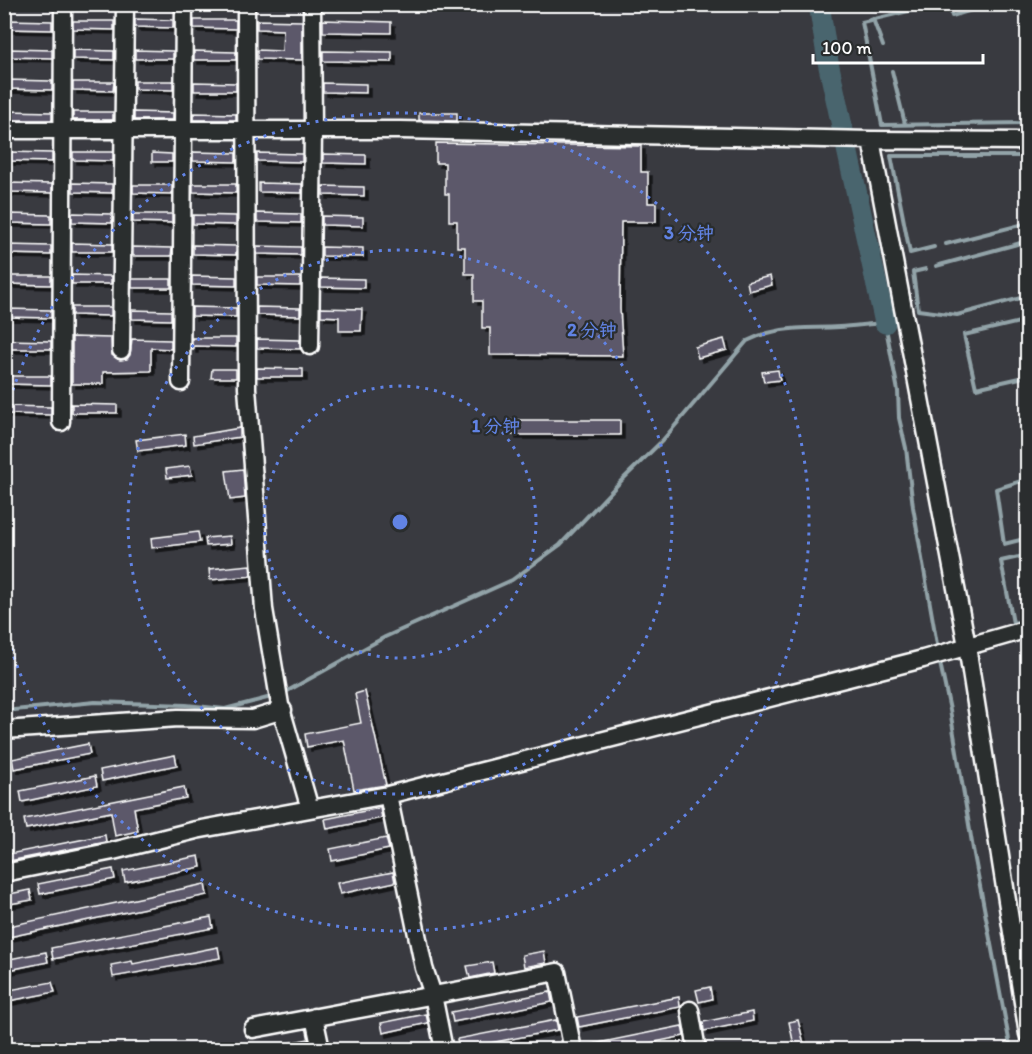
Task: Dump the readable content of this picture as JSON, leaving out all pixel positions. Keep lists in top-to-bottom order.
{
  "scale_bar": "100 m",
  "rings": ["3 分钟", "2 分钟", "1 分钟"]
}
